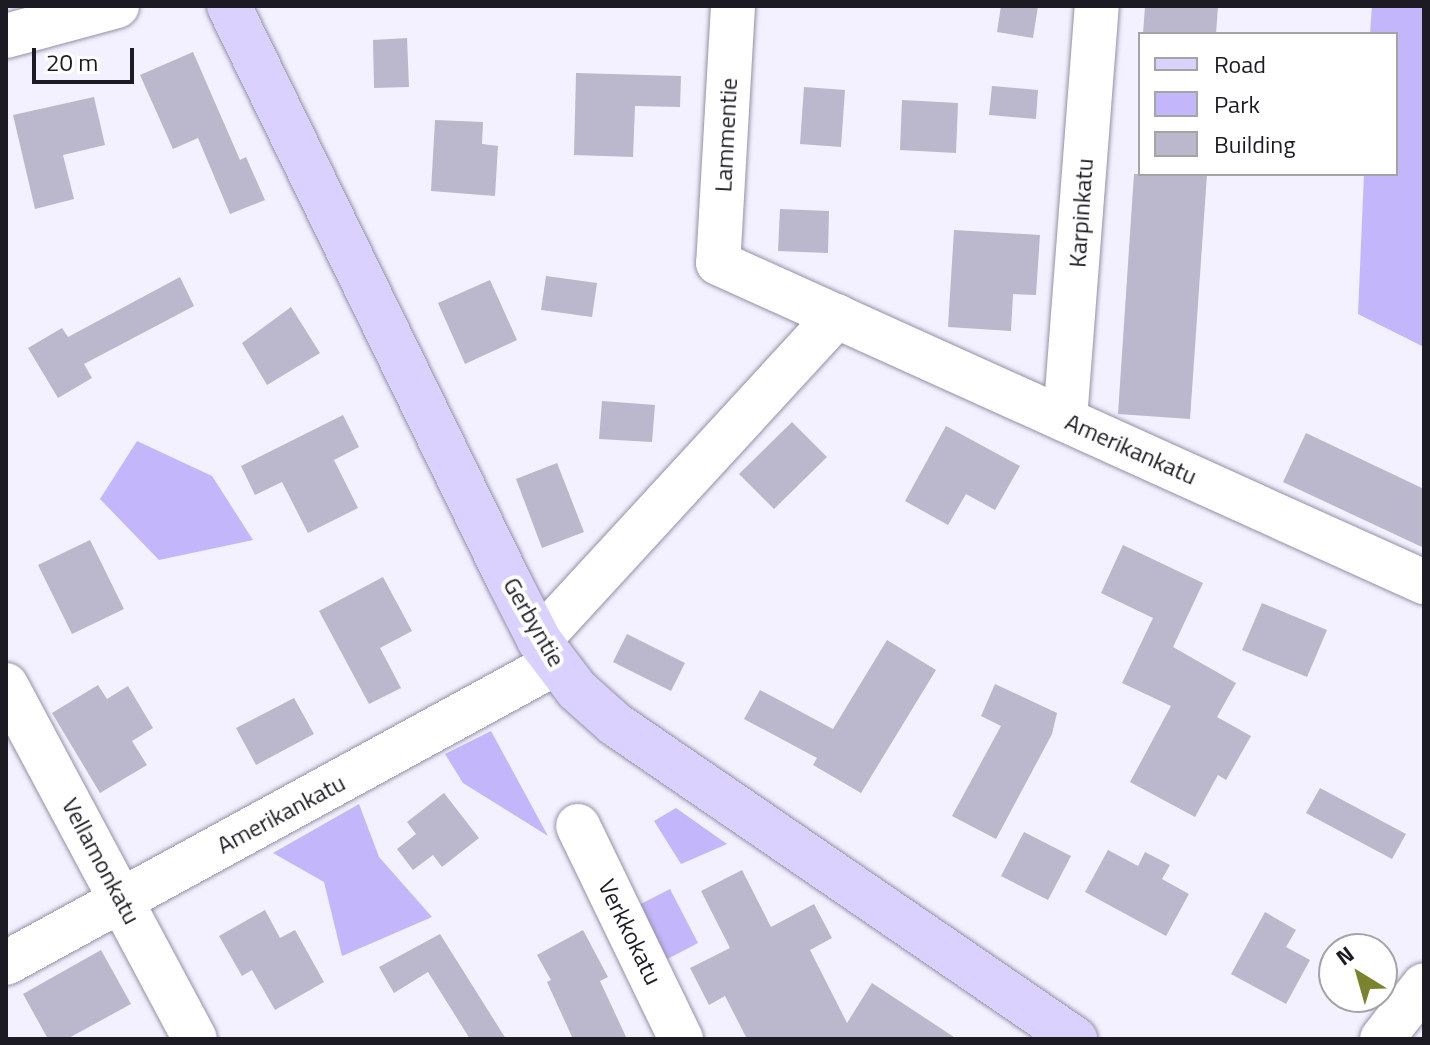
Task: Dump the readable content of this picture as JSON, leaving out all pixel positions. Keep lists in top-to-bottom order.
{
  "streets": {
    "main road": ["Gerbyntie"],
    "street": [
      "Lammentie",
      "Karpinkatu",
      "Amerikankatu",
      "Vellamonkatu",
      "Verkkokatu"
    ]
  },
  "crossings": [
    ["Lammentie", "Amerikankatu"],
    ["Karpinkatu", "Amerikankatu"],
    ["Amerikankatu", "Gerbyntie"],
    ["Amerikankatu", "Vellamonkatu"]
  ],
  "legend": ["Road", "Park", "Building"],
  "scale_bar": "20 m",
  "north": "top left"
}
